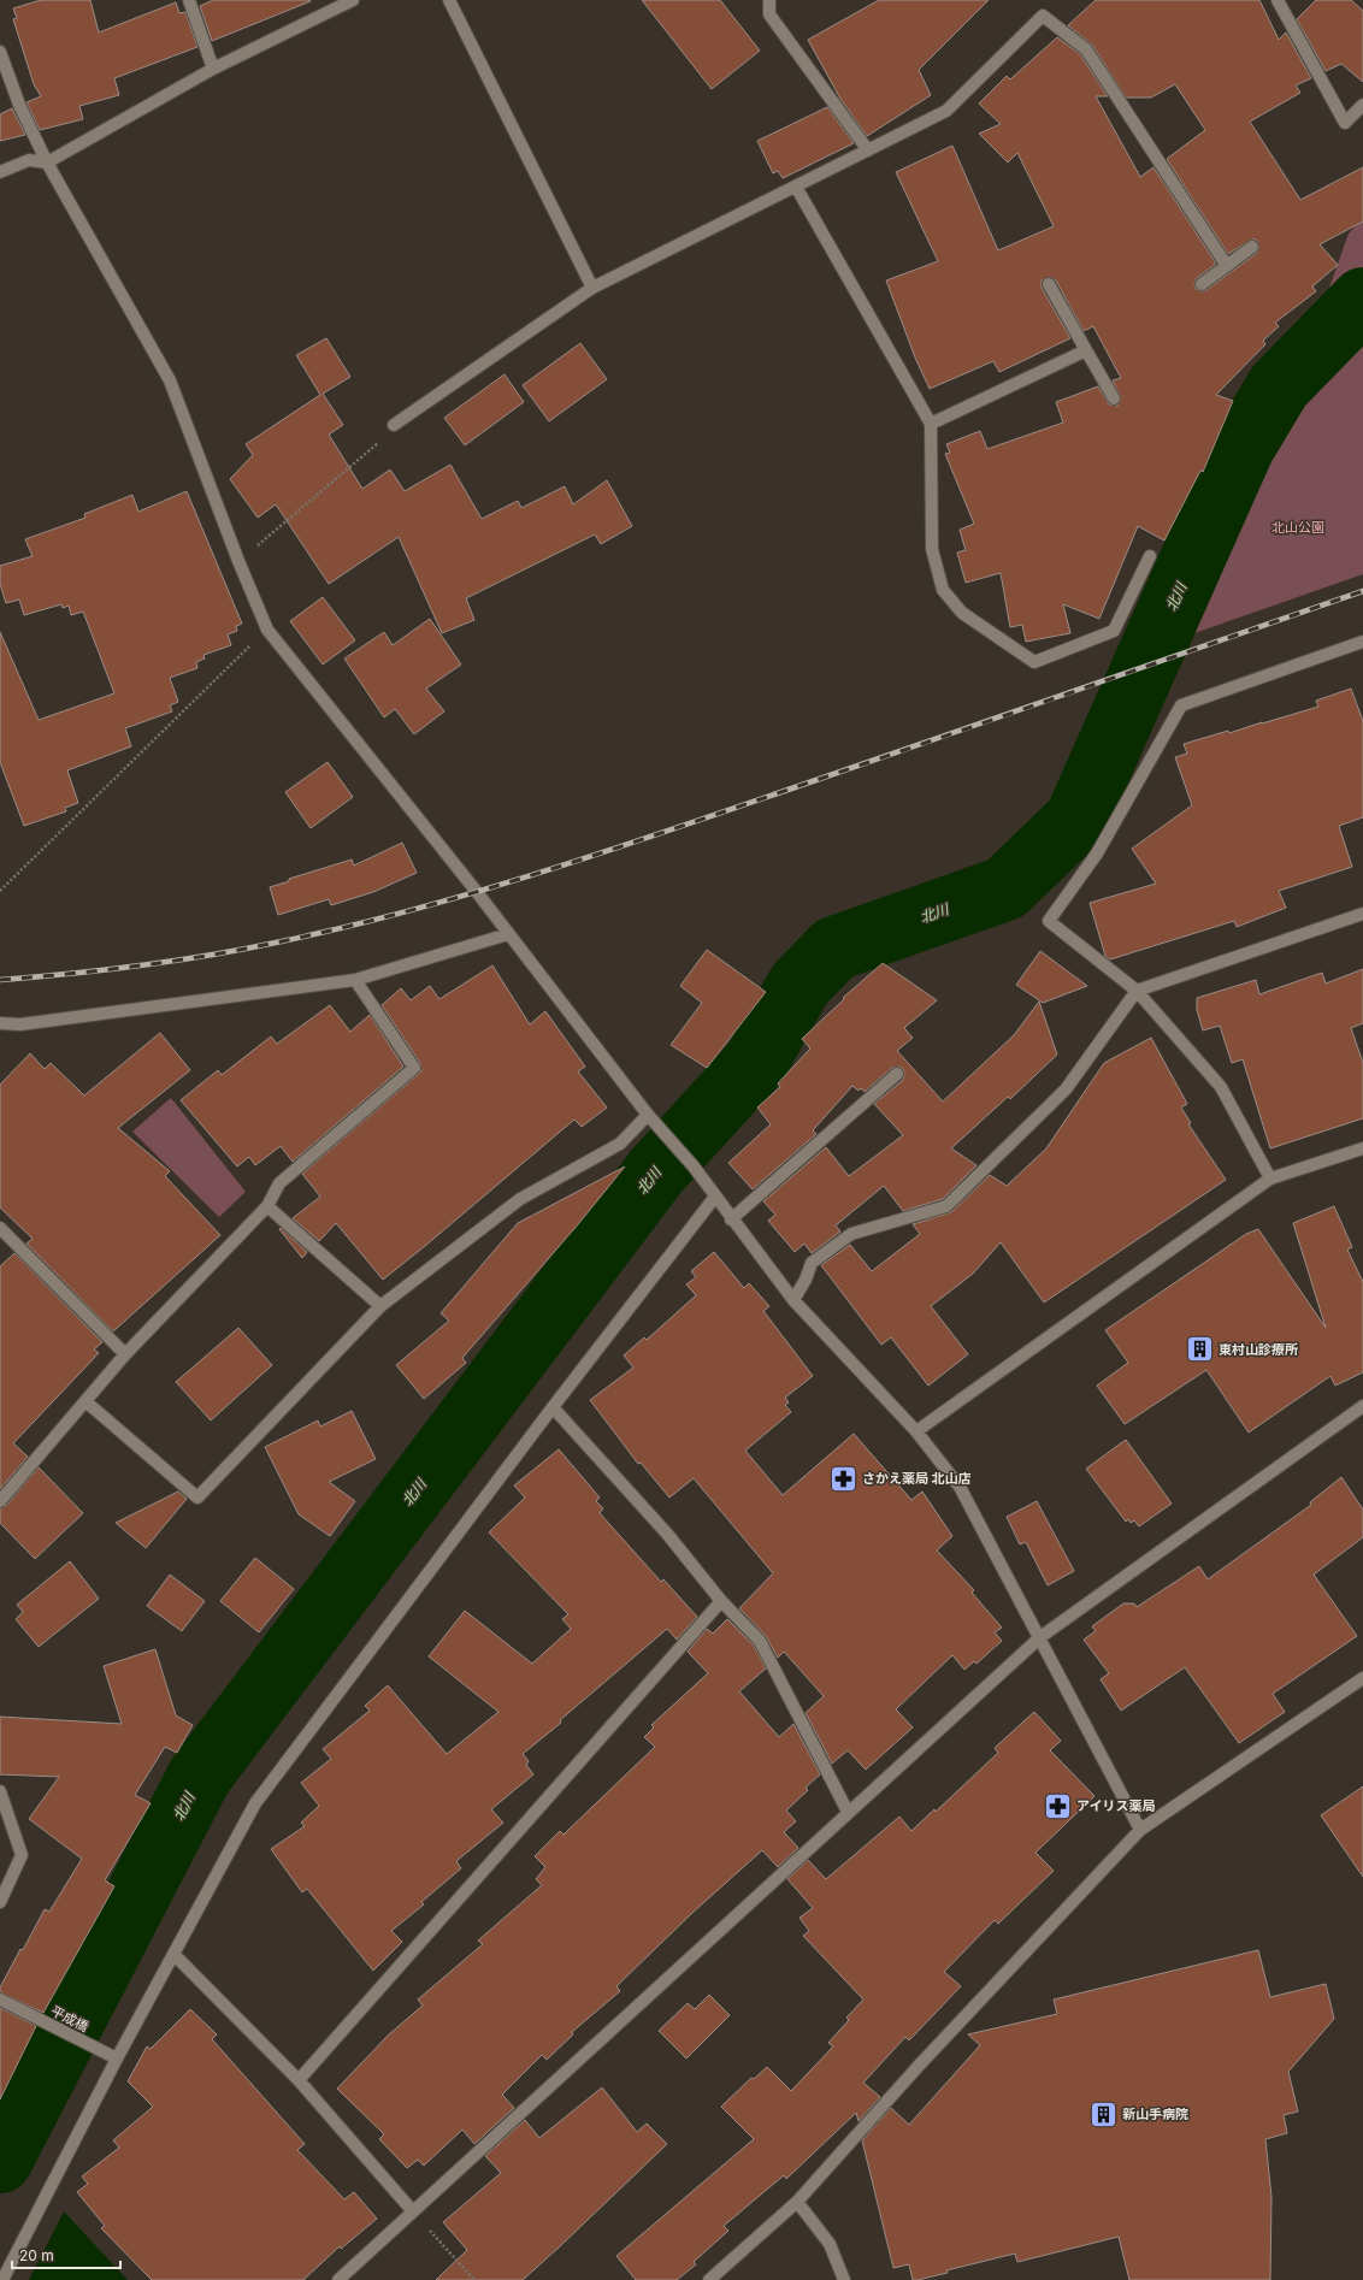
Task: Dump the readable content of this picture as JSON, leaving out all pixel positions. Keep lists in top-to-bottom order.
{
  "streets": {
    "street": ["平成橋"]
  },
  "water": ["北川"],
  "parks": ["北山公園"],
  "places": {
    "building": ["東村山診療所", "新山手病院"],
    "pharmacy": ["さかえ薬局 北山店", "アイリス薬局"]
  },
  "scale_bar": "20 m"
}
